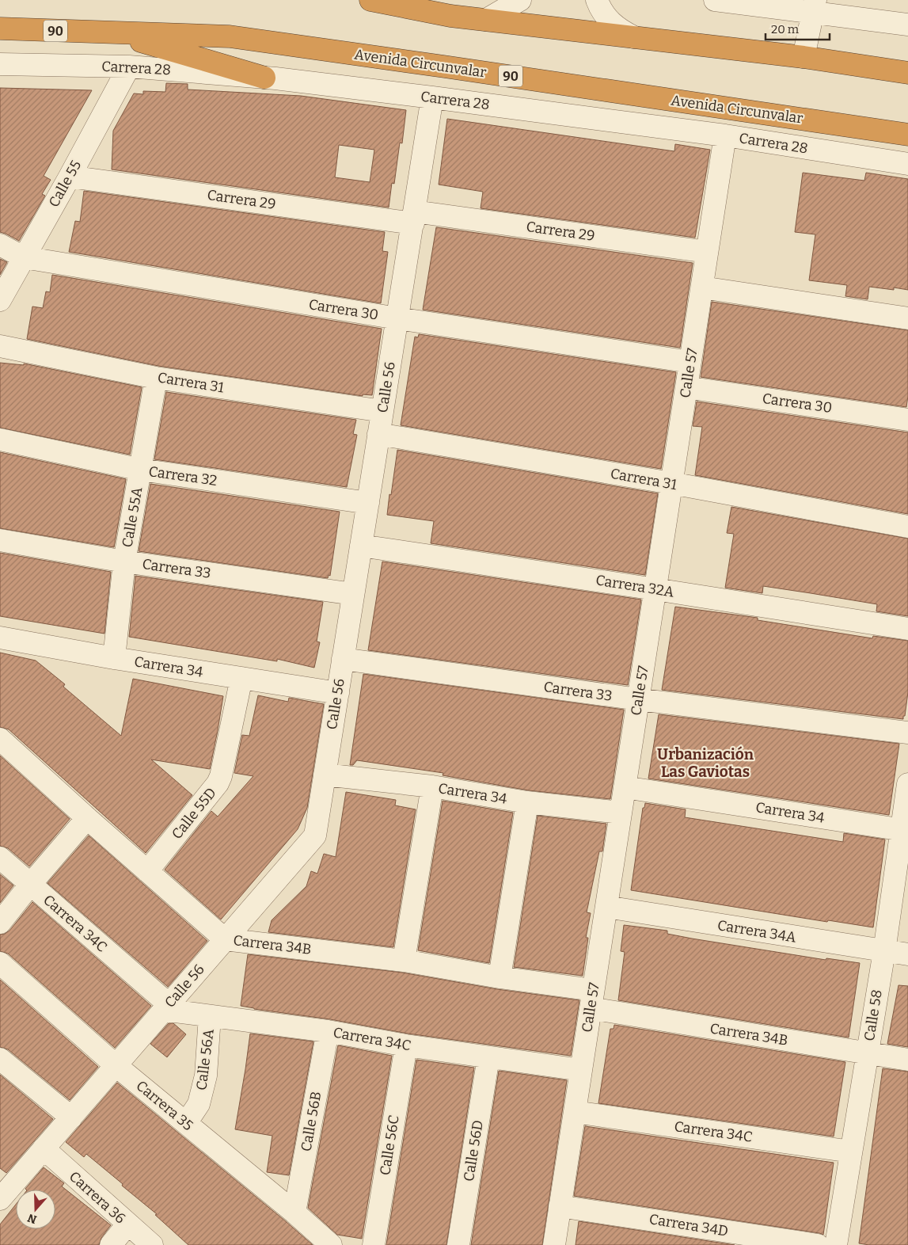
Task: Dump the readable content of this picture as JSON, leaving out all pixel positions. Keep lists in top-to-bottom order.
{
  "streets": {
    "highway": ["90", "Avenida Circunvalar"],
    "street": [
      "Carrera 28",
      "Calle 55",
      "Carrera 29",
      "Carrera 30",
      "Calle 57",
      "Carrera 31",
      "Calle 56",
      "Carrera 32",
      "Calle 55A",
      "Carrera 33",
      "Carrera 32A",
      "Carrera 34",
      "Calle 55D",
      "Carrera 34C",
      "Carrera 34A",
      "Carrera 34B",
      "Calle 58",
      "Calle 56A",
      "Carrera 35",
      "Calle 56B",
      "Calle 56C",
      "Calle 56D",
      "Carrera 36",
      "Carrera 34D"
    ]
  },
  "crossings": [
    ["Carrera 28", "Calle 55"],
    ["Carrera 28", "Calle 57"],
    ["Carrera 28", "Calle 56"],
    ["Calle 55", "Carrera 29"],
    ["Calle 55", "Carrera 30"],
    ["Carrera 29", "Calle 57"],
    ["Carrera 29", "Calle 56"],
    ["Carrera 30", "Calle 57"],
    ["Carrera 30", "Calle 56"],
    ["Calle 57", "Carrera 31"],
    ["Calle 57", "Carrera 33"],
    ["Calle 57", "Carrera 32A"],
    ["Calle 57", "Carrera 34"],
    ["Calle 57", "Carrera 34C"],
    ["Calle 57", "Carrera 34A"],
    ["Calle 57", "Carrera 34B"],
    ["Calle 57", "Carrera 34D"],
    ["Carrera 31", "Calle 56"],
    ["Carrera 31", "Calle 55A"],
    ["Calle 56", "Carrera 32"],
    ["Calle 56", "Carrera 33"],
    ["Calle 56", "Carrera 32A"],
    ["Calle 56", "Carrera 34"],
    ["Calle 56", "Carrera 34C"],
    ["Calle 56", "Carrera 34B"],
    ["Calle 56", "Carrera 35"],
    ["Calle 56", "Carrera 36"],
    ["Carrera 32", "Calle 55A"],
    ["Calle 55A", "Carrera 33"],
    ["Calle 55A", "Carrera 34"],
    ["Carrera 34", "Calle 55D"],
    ["Carrera 34", "Calle 58"],
    ["Calle 55D", "Carrera 34B"],
    ["Carrera 34C", "Calle 58"],
    ["Carrera 34C", "Calle 56A"],
    ["Carrera 34C", "Calle 56B"],
    ["Carrera 34C", "Calle 56C"],
    ["Carrera 34C", "Calle 56D"],
    ["Carrera 34A", "Calle 58"],
    ["Carrera 34B", "Calle 58"],
    ["Calle 56A", "Carrera 35"],
    ["Carrera 35", "Calle 56B"]
  ],
  "districts": ["Urbanización Las Gaviotas"],
  "scale_bar": "20 m",
  "north": "bottom"
}
